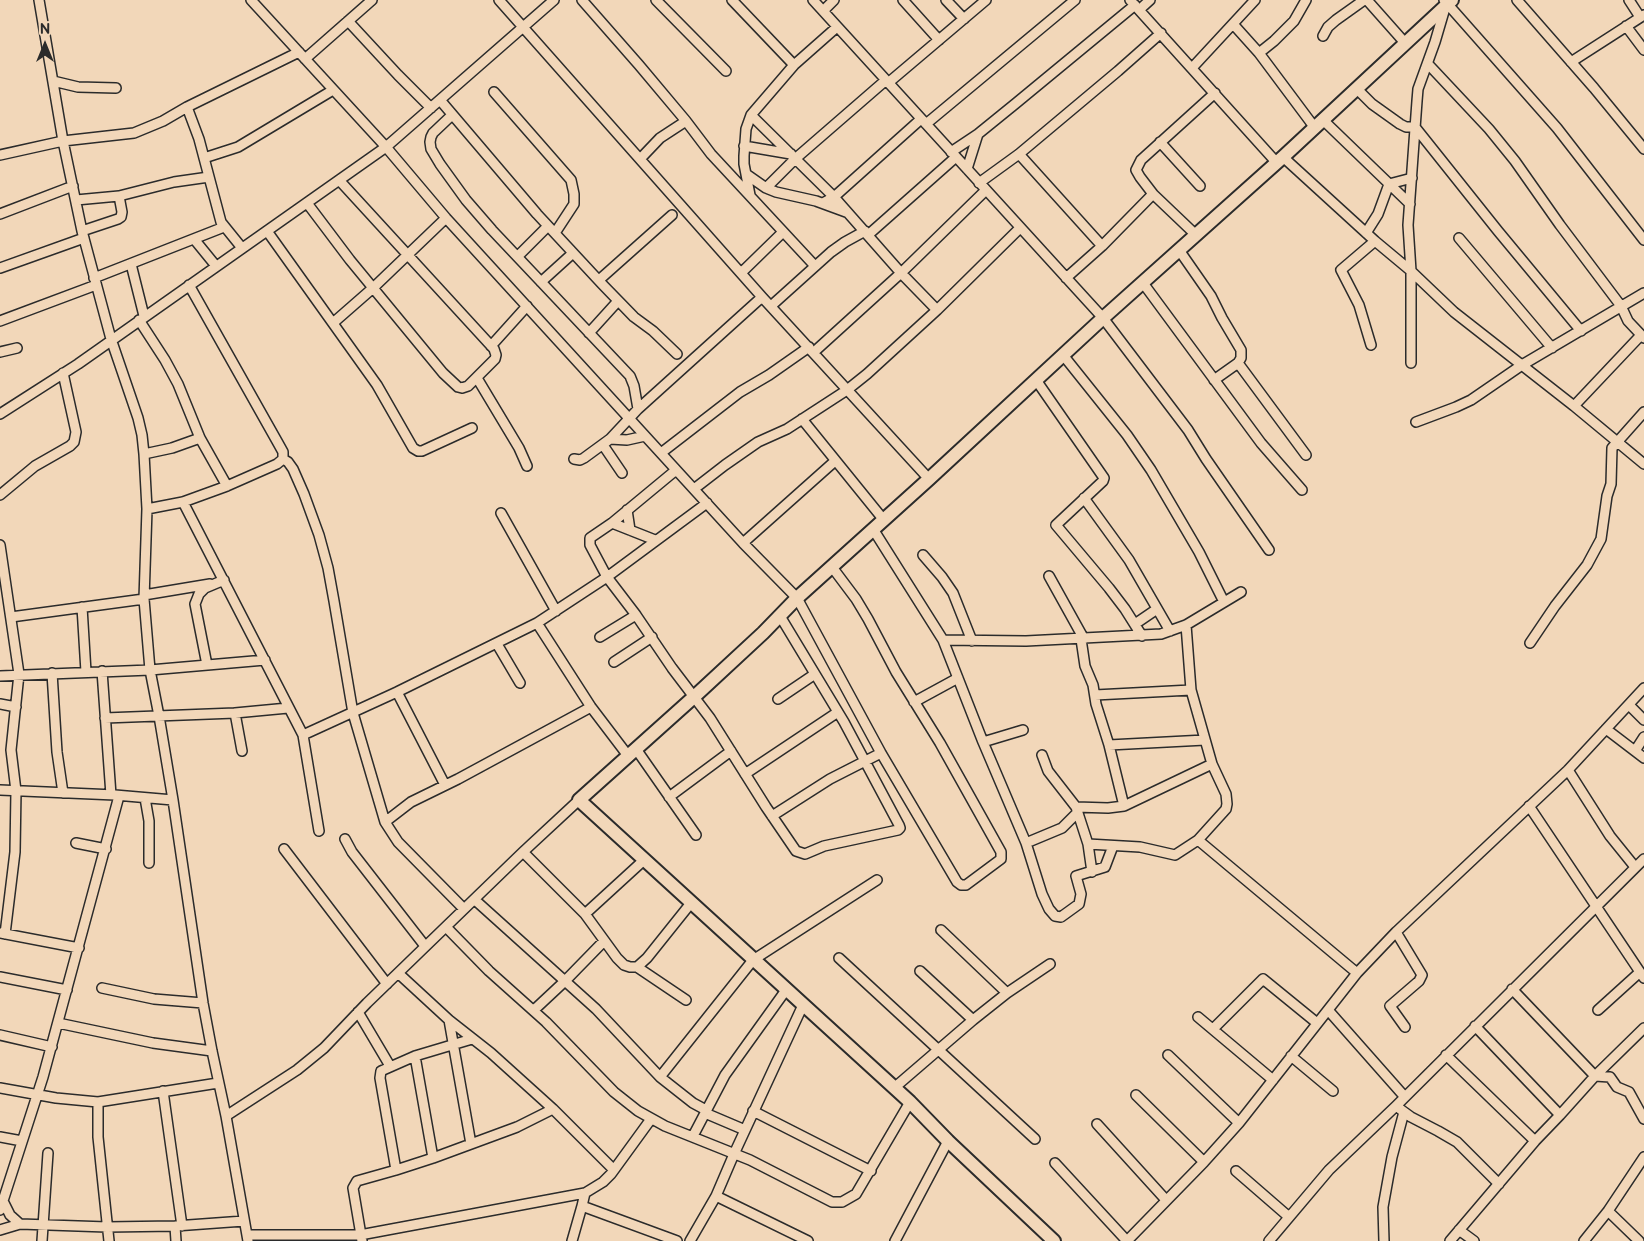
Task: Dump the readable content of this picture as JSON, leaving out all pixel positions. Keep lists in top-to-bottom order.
{
  "north": "top"
}
